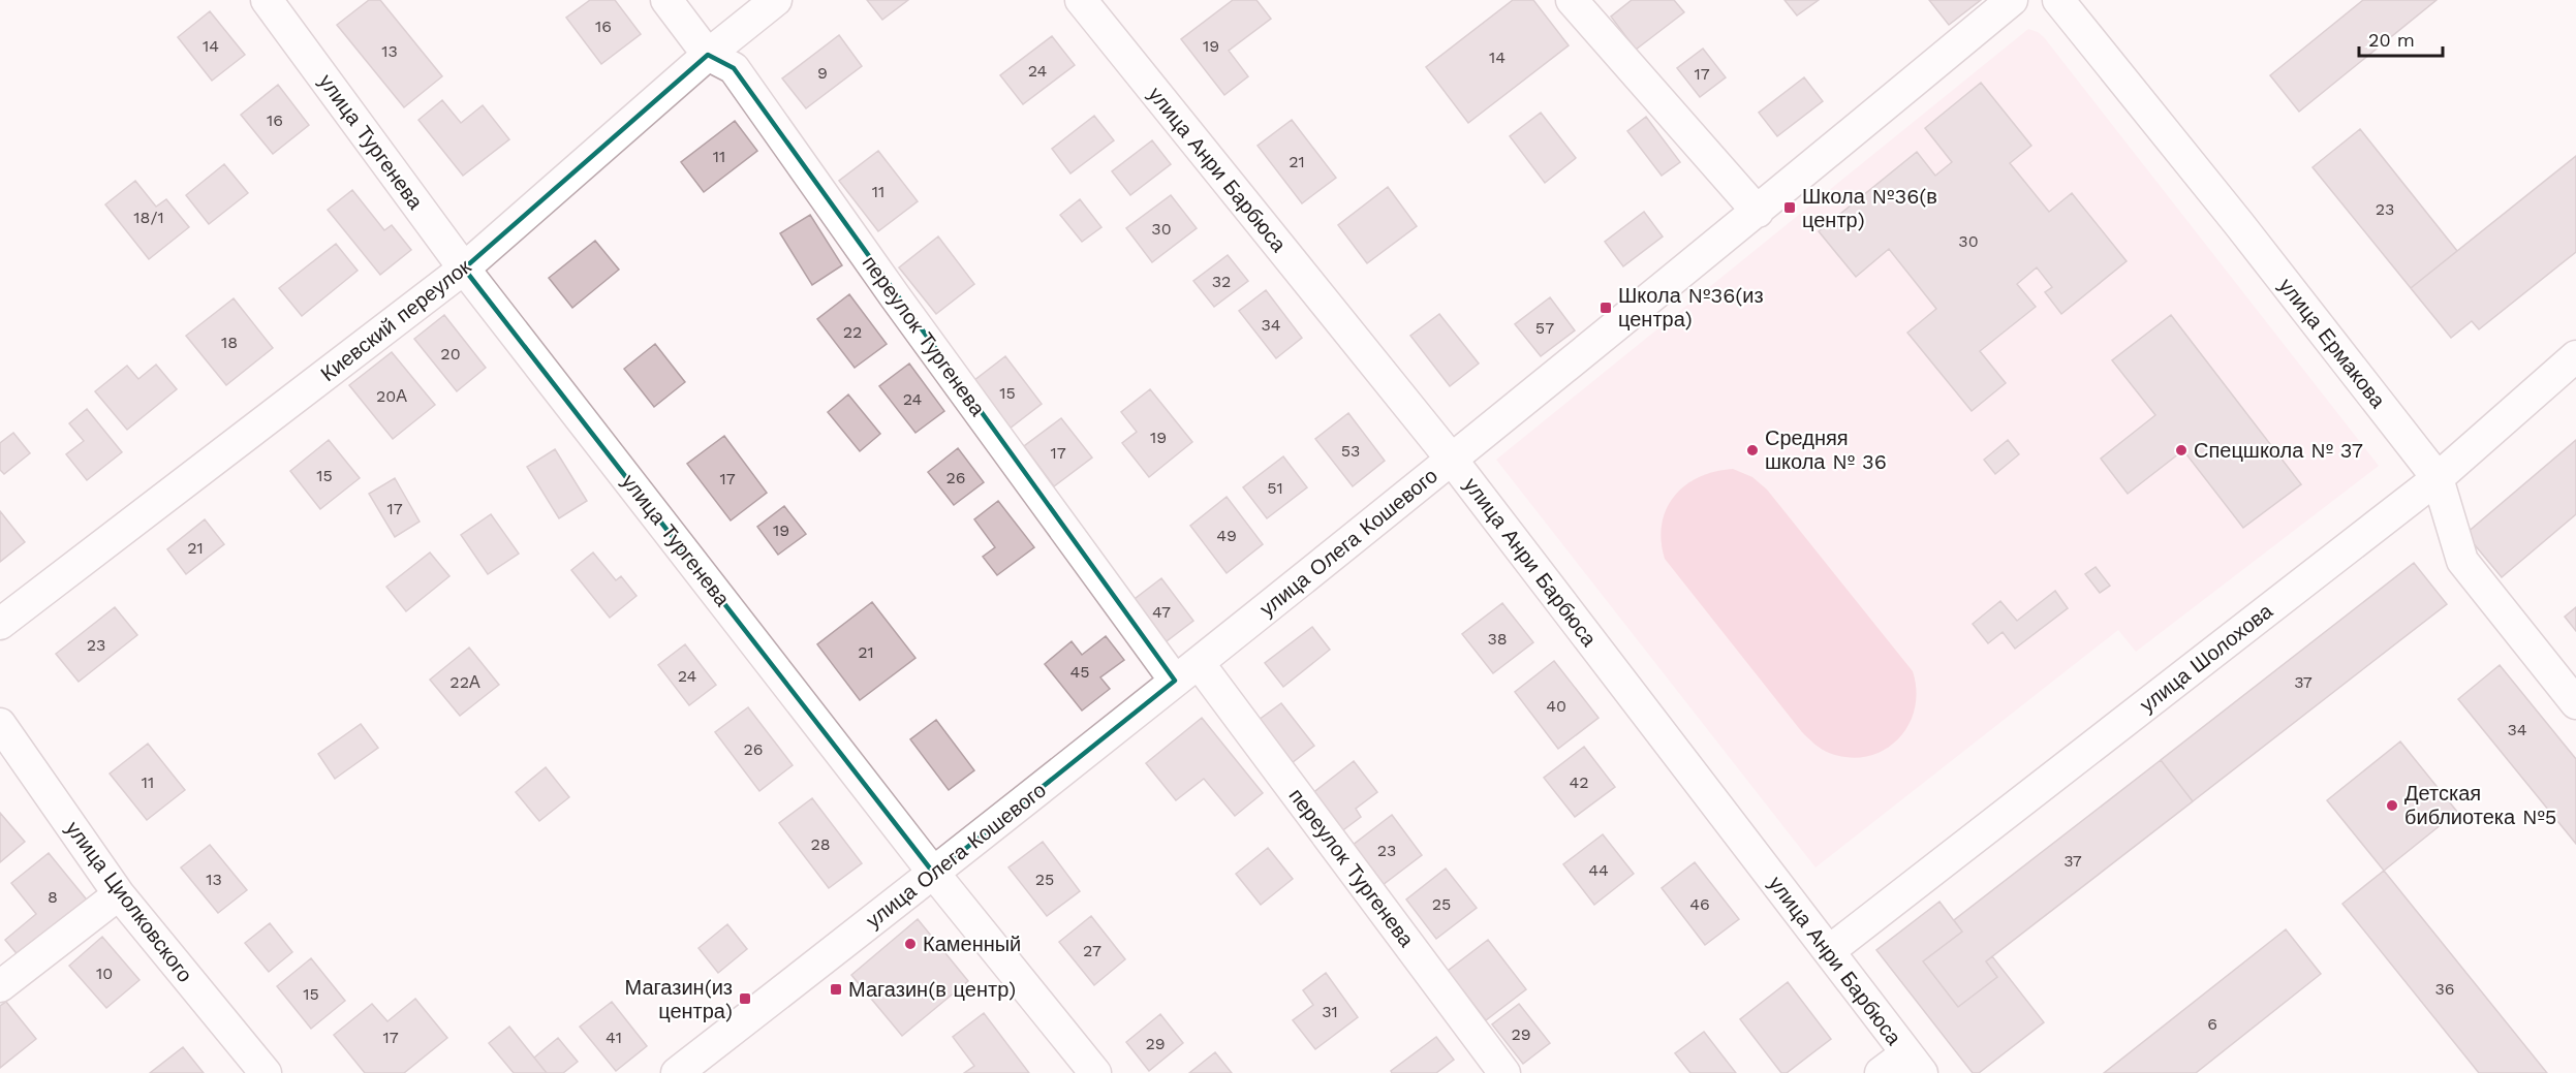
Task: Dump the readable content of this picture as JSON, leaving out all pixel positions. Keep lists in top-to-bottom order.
{
  "streets": {
    "street": [
      "улица Тургенева",
      "улица Анри Барбюса",
      "Киевский переулок",
      "переулок Тургенева",
      "улица Ермакова",
      "улица Олега Кошевого",
      "улица Шолохова",
      "улица Циолковского"
    ]
  },
  "crossings": [
    ["улица Тургенева", "Киевский переулок"],
    ["улица Тургенева", "улица Олега Кошевого"],
    ["улица Анри Барбюса", "улица Олега Кошевого"],
    ["улица Анри Барбюса", "улица Шолохова"],
    ["Киевский переулок", "переулок Тургенева"],
    ["переулок Тургенева", "улица Олега Кошевого"],
    ["улица Ермакова", "улица Шолохова"]
  ],
  "places": {
    "transit": [
      "Школа №36(в центр)",
      "Школа №36(из центра)",
      "Магазин(в центр)",
      "Магазин(из центра)"
    ],
    "other": [
      "Средняя школа № 36",
      "Спецшкола № 37",
      "Детская библиотека №5",
      "Каменный"
    ]
  },
  "house_numbers": [
    "16",
    "14",
    "19",
    "13",
    "14",
    "24",
    "9",
    "17",
    "16",
    "11",
    "21",
    "11",
    "23",
    "18/1",
    "30",
    "30",
    "32",
    "34",
    "57",
    "22",
    "18",
    "20",
    "15",
    "20А",
    "24",
    "19",
    "53",
    "17",
    "15",
    "26",
    "17",
    "51",
    "17",
    "19",
    "49",
    "21",
    "47",
    "38",
    "23",
    "21",
    "45",
    "24",
    "22А",
    "37",
    "40",
    "34",
    "26",
    "11",
    "42",
    "28",
    "23",
    "37",
    "44",
    "13",
    "25",
    "8",
    "25",
    "46",
    "27",
    "10",
    "36",
    "15",
    "31",
    "6",
    "29",
    "17",
    "41",
    "29"
  ],
  "scale_bar": "20 m"
}
